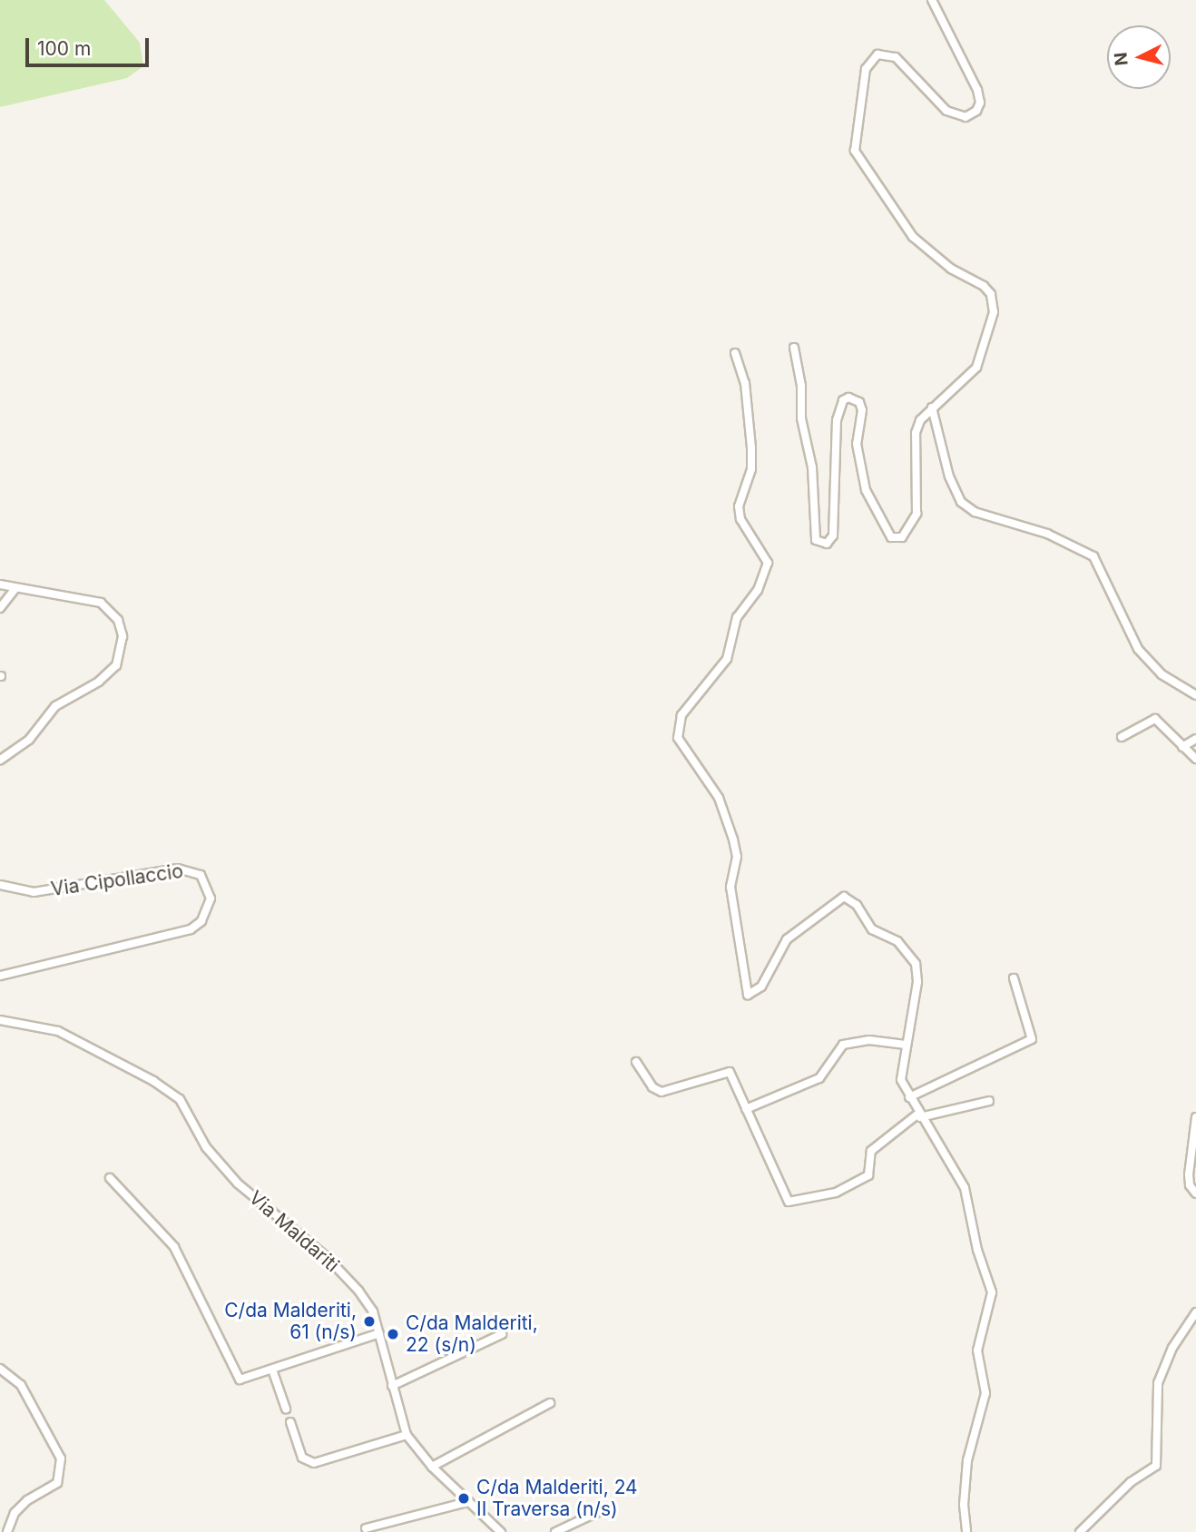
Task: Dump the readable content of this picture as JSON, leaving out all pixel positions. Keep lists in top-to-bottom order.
{
  "streets": {
    "street": ["Via Cipollaccio", "Via Maldariti"]
  },
  "places": ["C/da Malderiti, 61 (n/s)", "C/da Malderiti, 22 (s/n)", "C/da Malderiti, 24 II Traversa (n/s)"],
  "scale_bar": "100 m",
  "north": "left"
}
